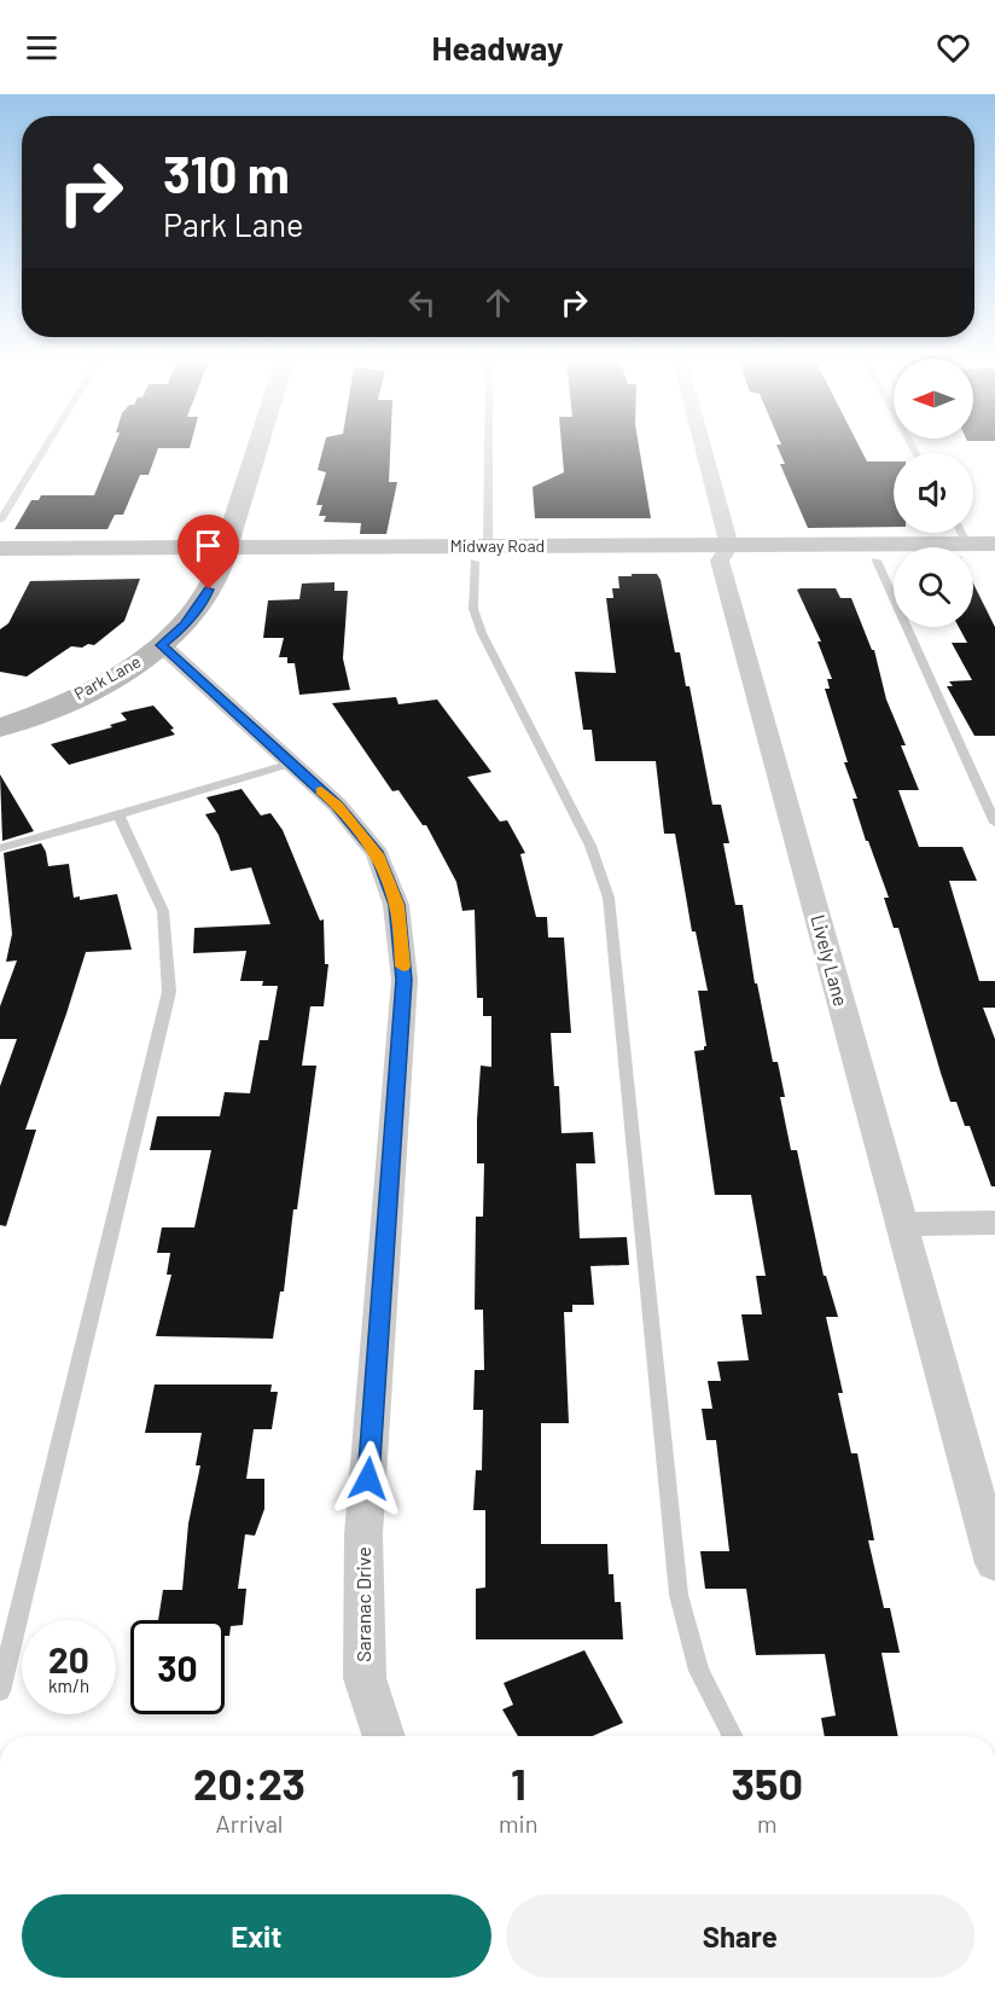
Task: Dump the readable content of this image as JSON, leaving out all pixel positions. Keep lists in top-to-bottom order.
{
  "streets": {
    "main road": ["Midway Road", "Park Lane"],
    "street": ["Lively Lane", "Saranac Drive"]
  },
  "crossings": [
    ["Midway Road", "Park Lane"],
    ["Midway Road", "Lively Lane"],
    ["Park Lane", "Saranac Drive"]
  ],
  "north": "left",
  "page": {
    "header": "Headway",
    "turn": ["310 m", "Park Lane"],
    "speed": "20 km/h",
    "limit": "30",
    "eta": [
      "20:23",
      "Arrival",
      "1",
      "min",
      "350",
      "m"
    ],
    "buttons": ["Exit", "Share"]
  }
}
